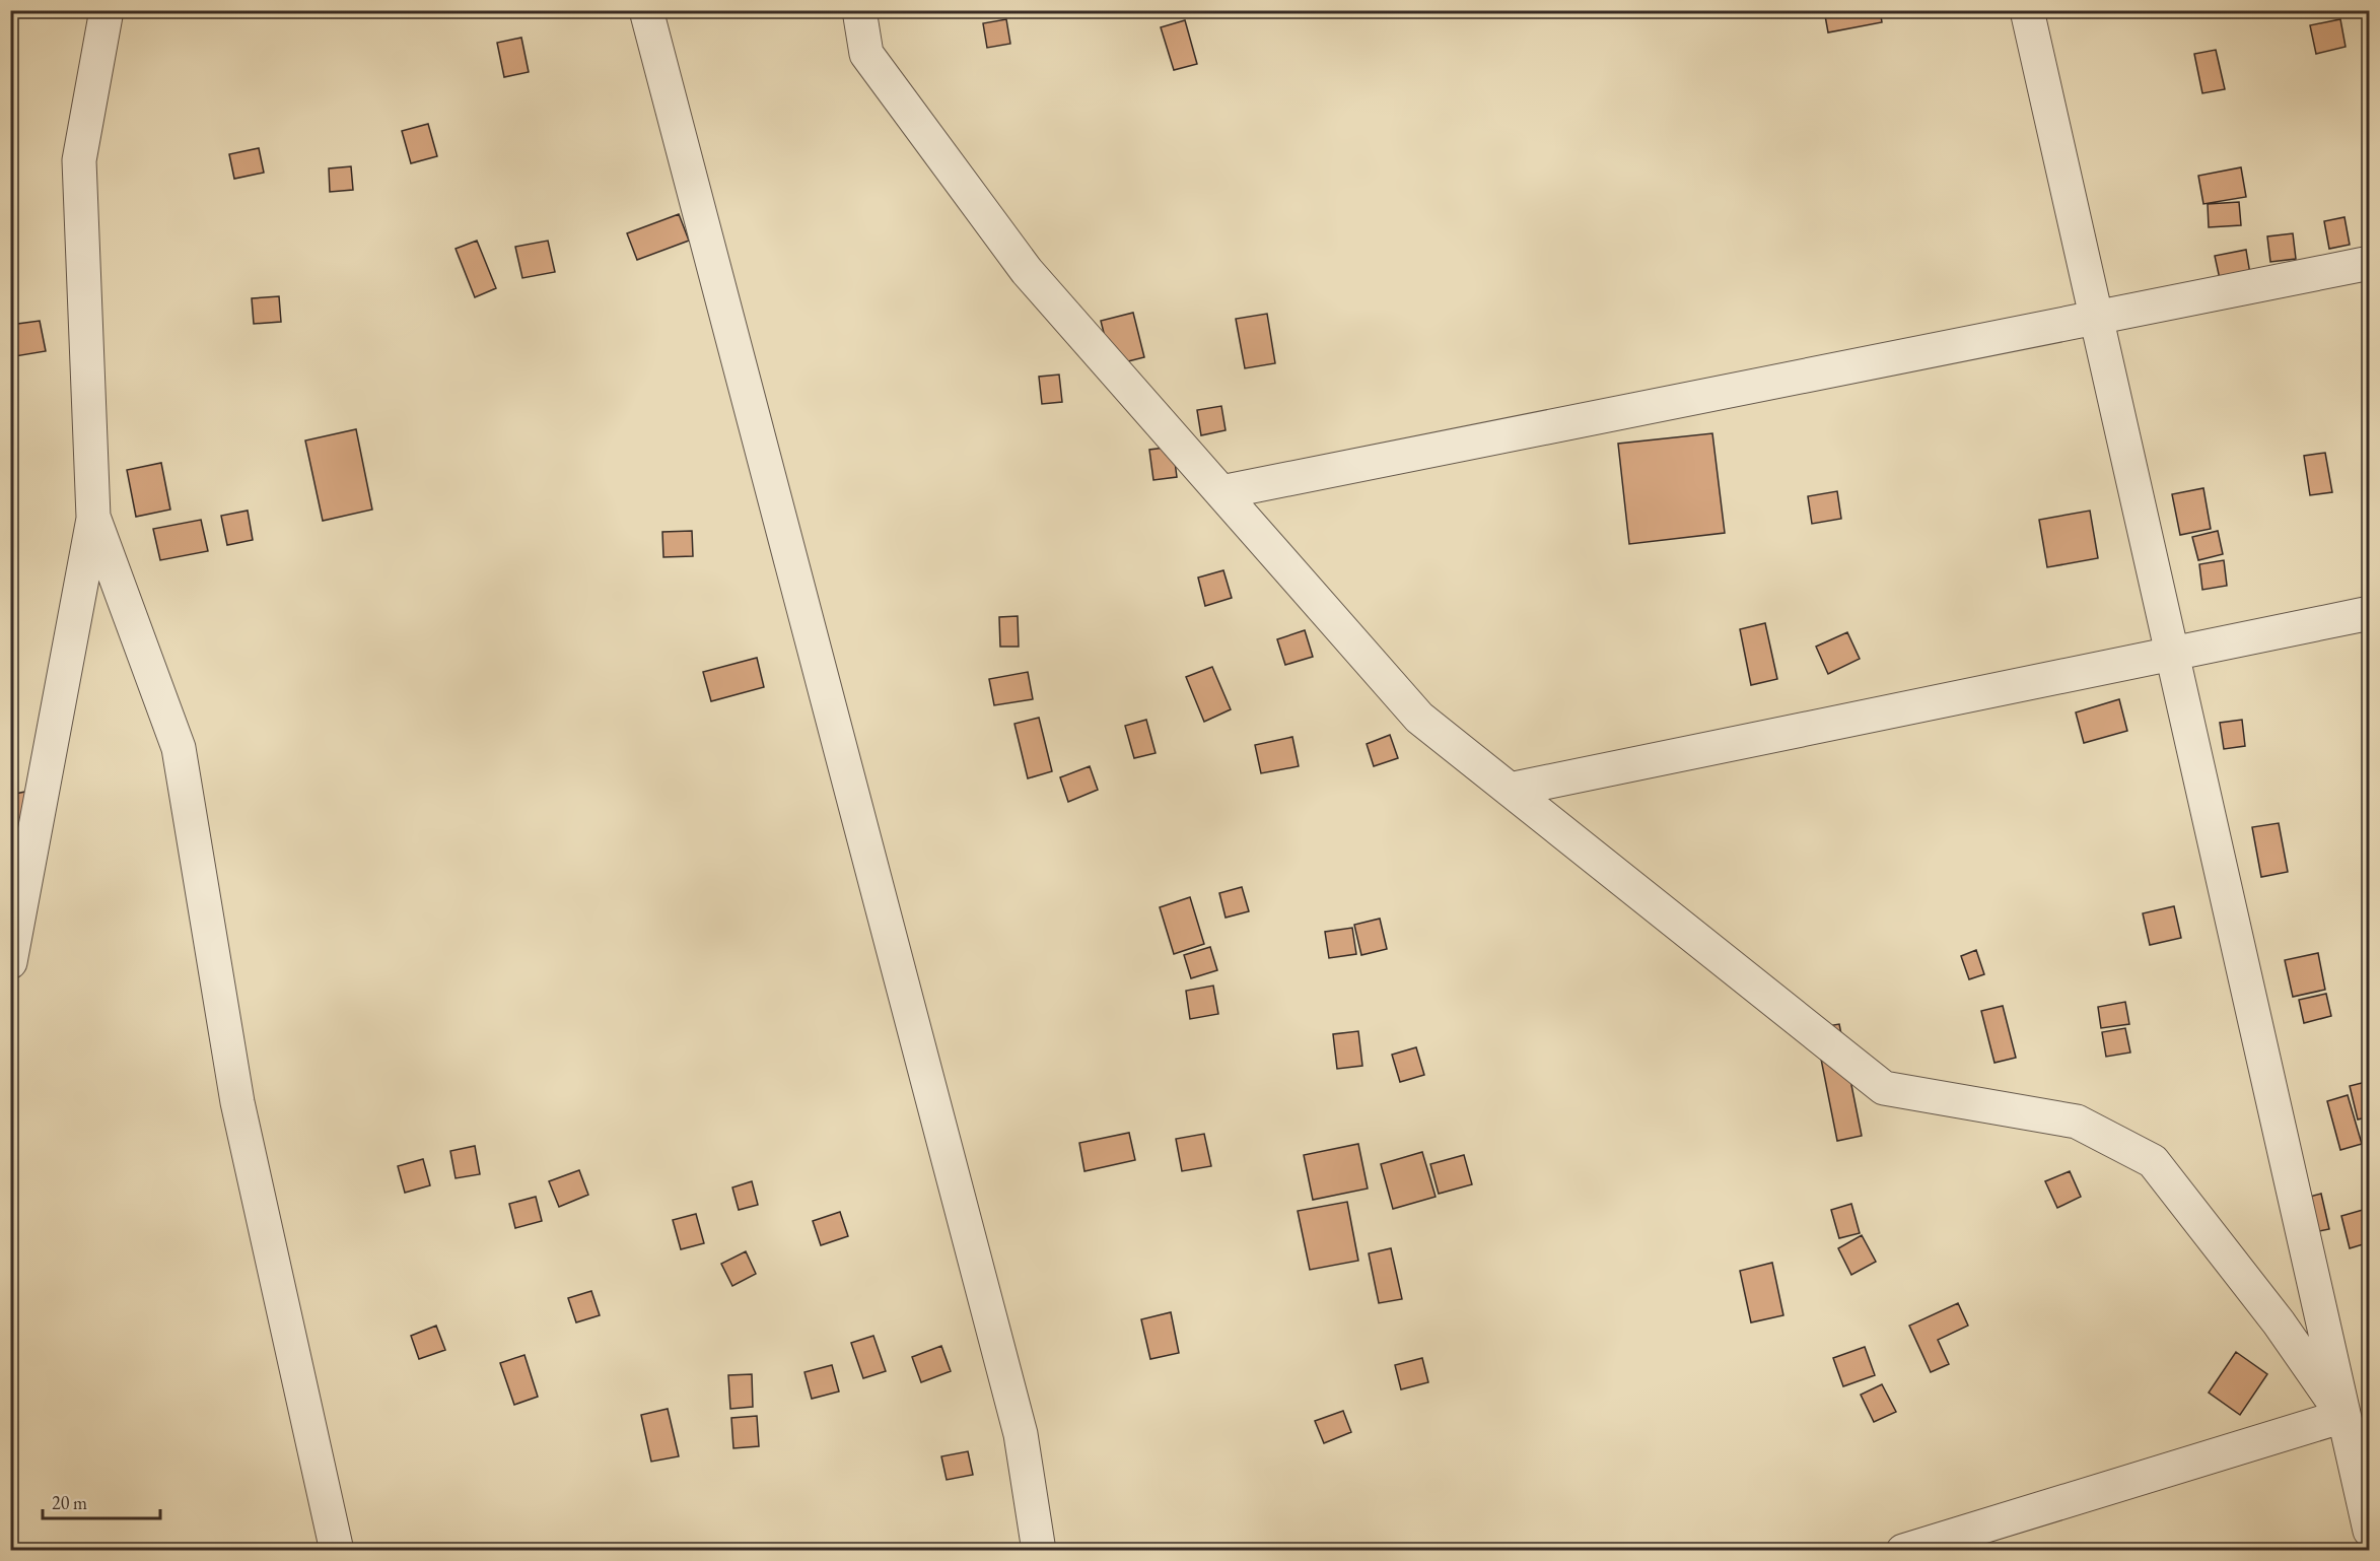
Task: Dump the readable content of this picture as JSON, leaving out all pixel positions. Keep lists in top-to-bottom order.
{
  "scale_bar": "20 m"
}
